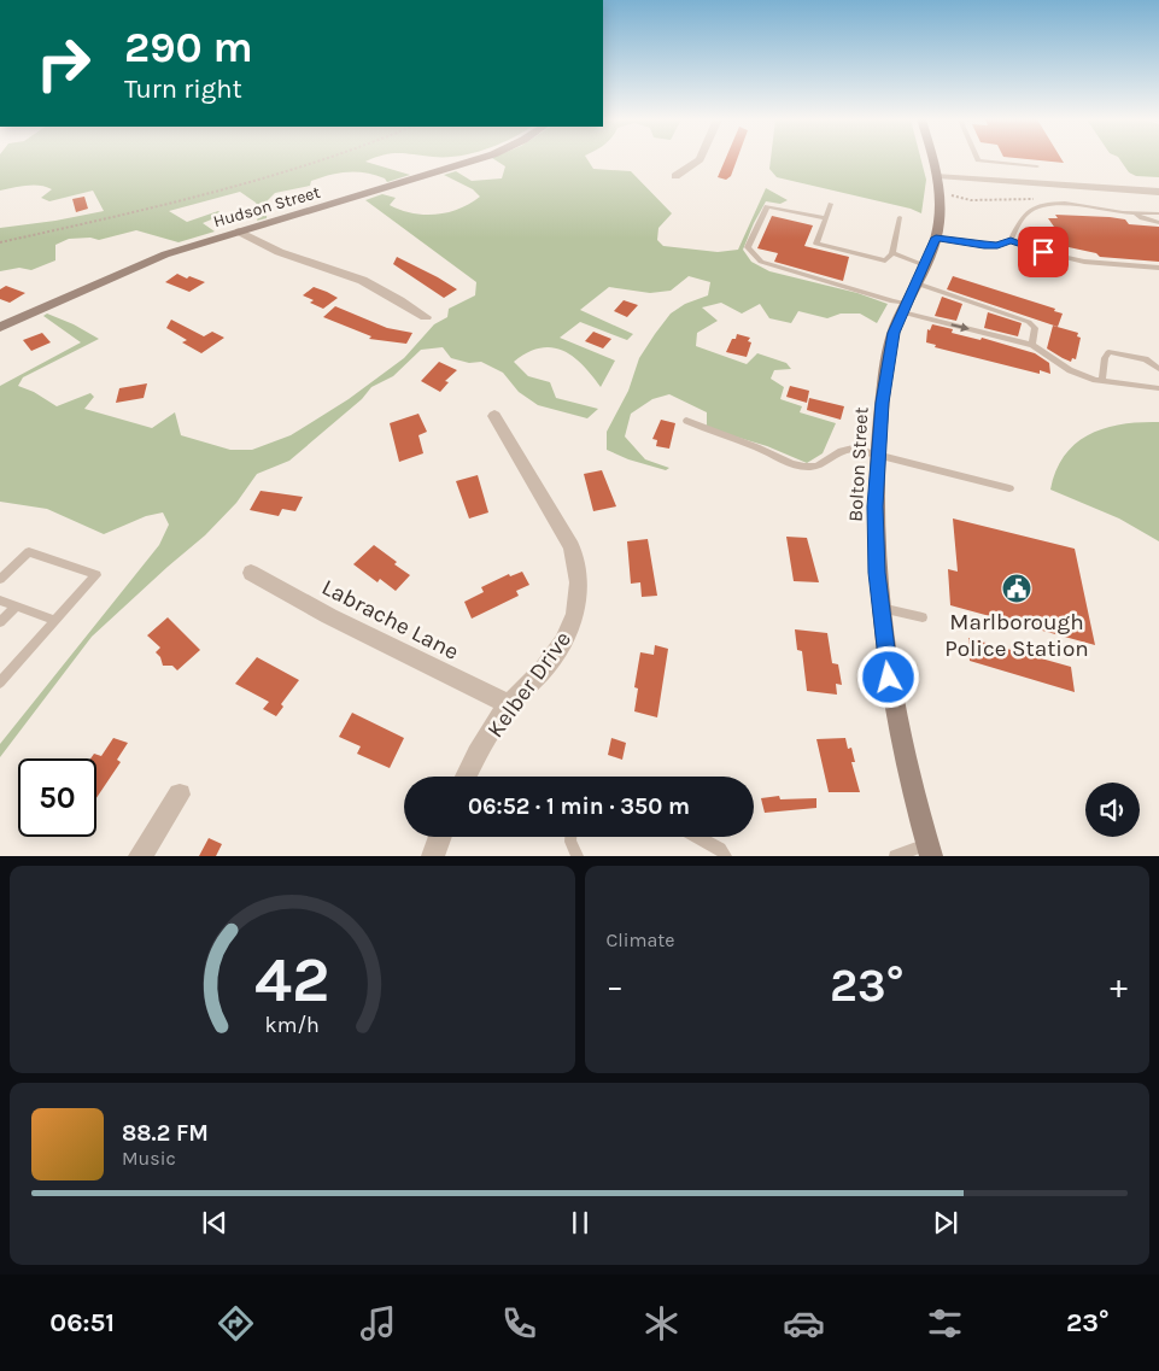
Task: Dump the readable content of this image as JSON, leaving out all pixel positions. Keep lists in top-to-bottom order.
{
  "streets": {
    "main road": ["Hudson Street", "Bolton Street"],
    "street": ["Labrache Lane", "Kelber Drive"]
  },
  "crossings": [
    ["Labrache Lane", "Kelber Drive"]
  ],
  "places": {
    "public building": ["Marlborough Police Station"]
  },
  "page": {
    "turn": ["290 m", "Turn right"],
    "limit": "50",
    "trip": "06:52 · 1 min · 350 m",
    "tile": "Climate",
    "heat": ["−", "23°", "+"],
    "song": ["88.2 FM", "Music"],
    "tabs": ["06:51", "23°"],
    "gauge": ["42", "km/h"]
  }
}
